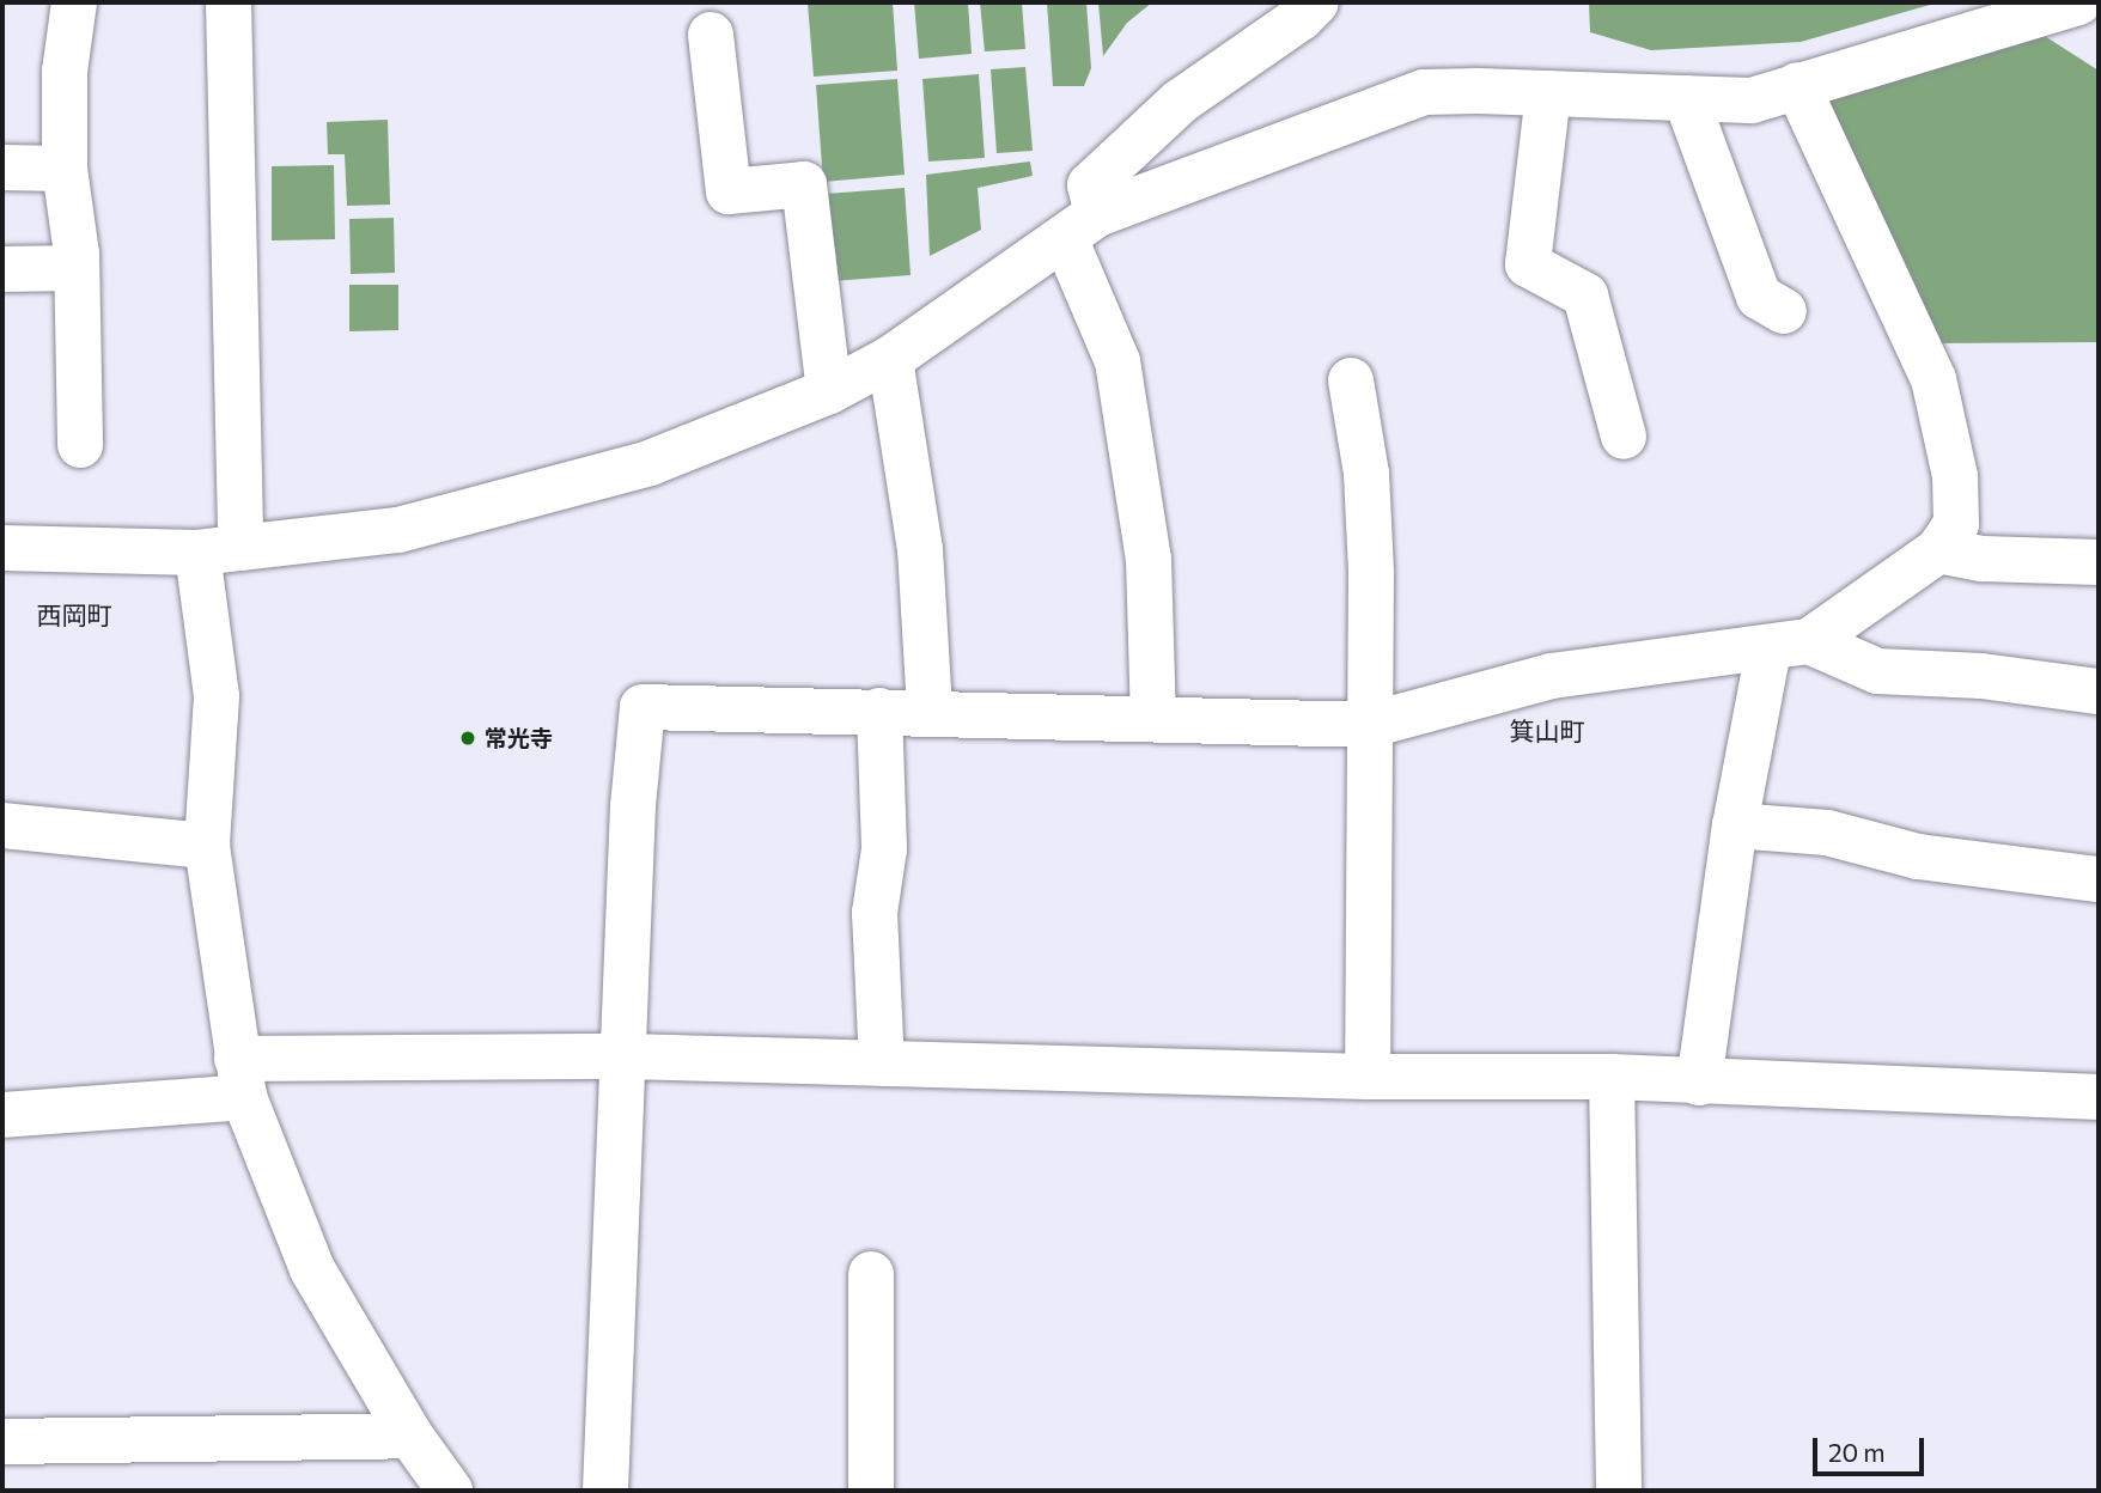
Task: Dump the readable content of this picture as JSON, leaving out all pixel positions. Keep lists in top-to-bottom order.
{
  "districts": ["西岡町", "箕山町"],
  "places": ["常光寺"],
  "scale_bar": "20 m"
}
